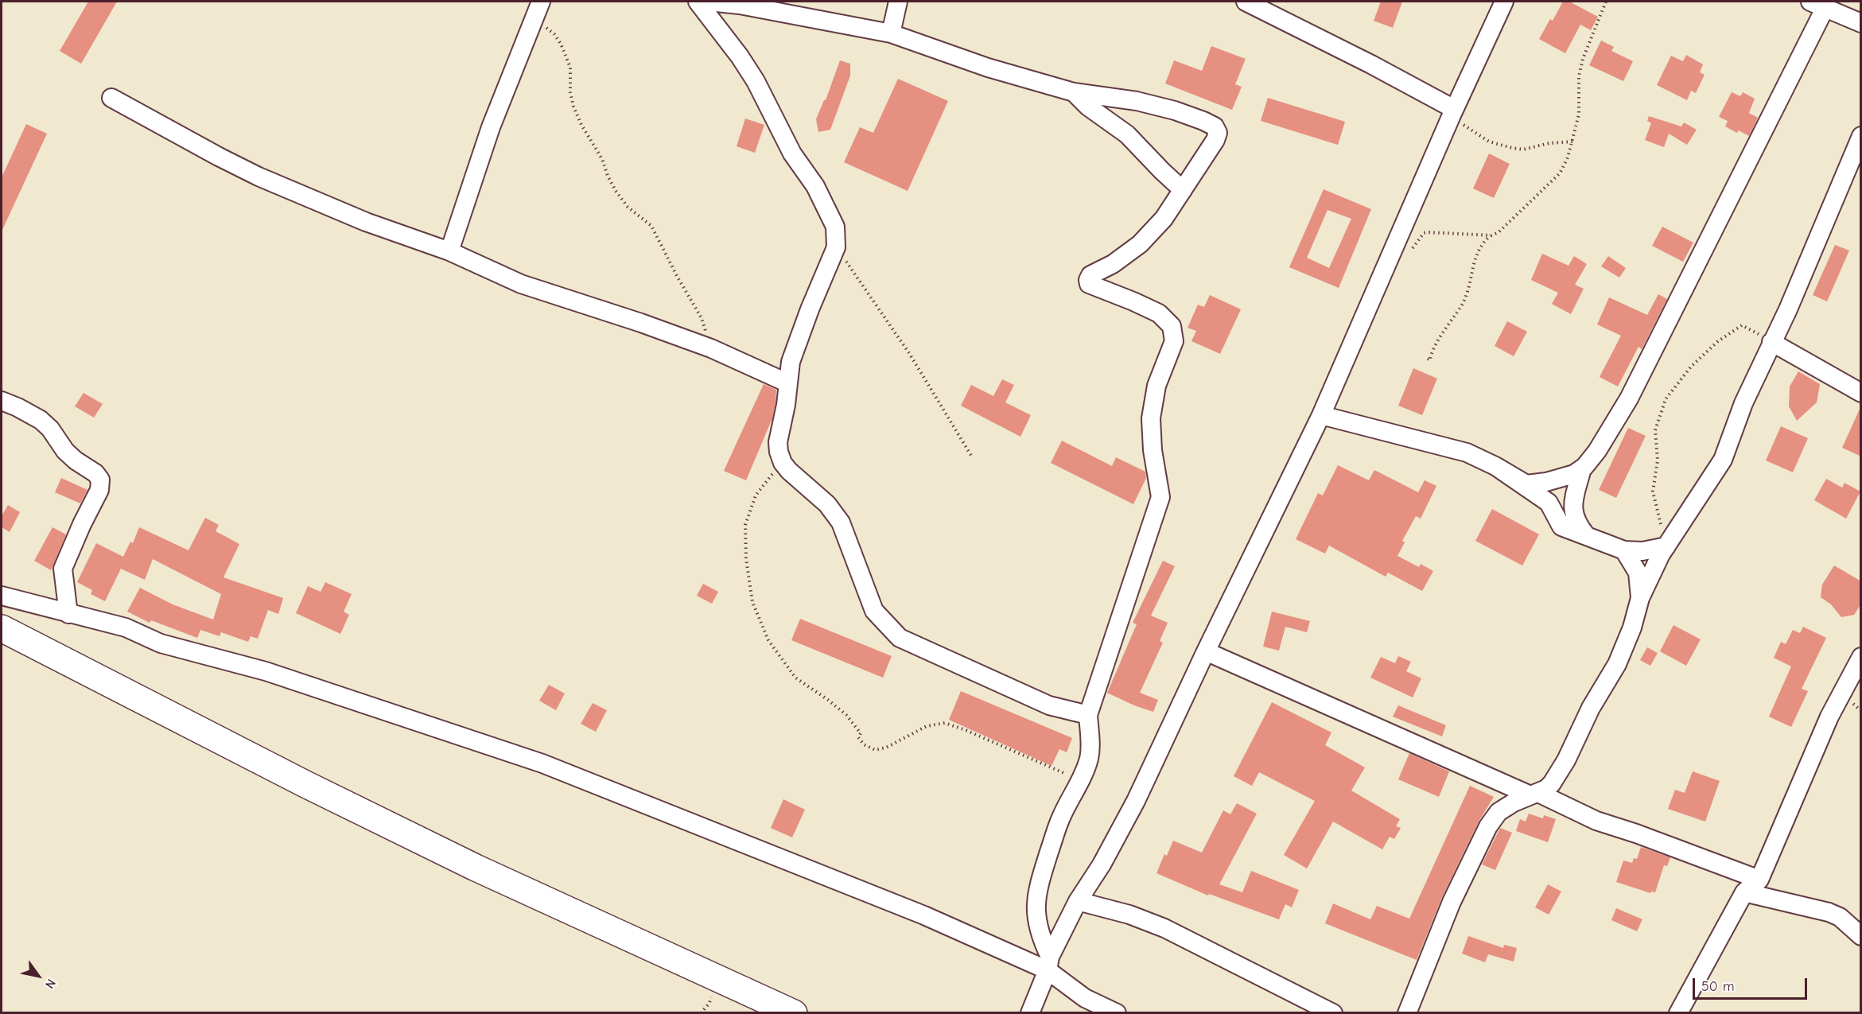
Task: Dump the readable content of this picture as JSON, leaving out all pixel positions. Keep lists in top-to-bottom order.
{
  "scale_bar": "50 m",
  "north": "bottom right"
}
